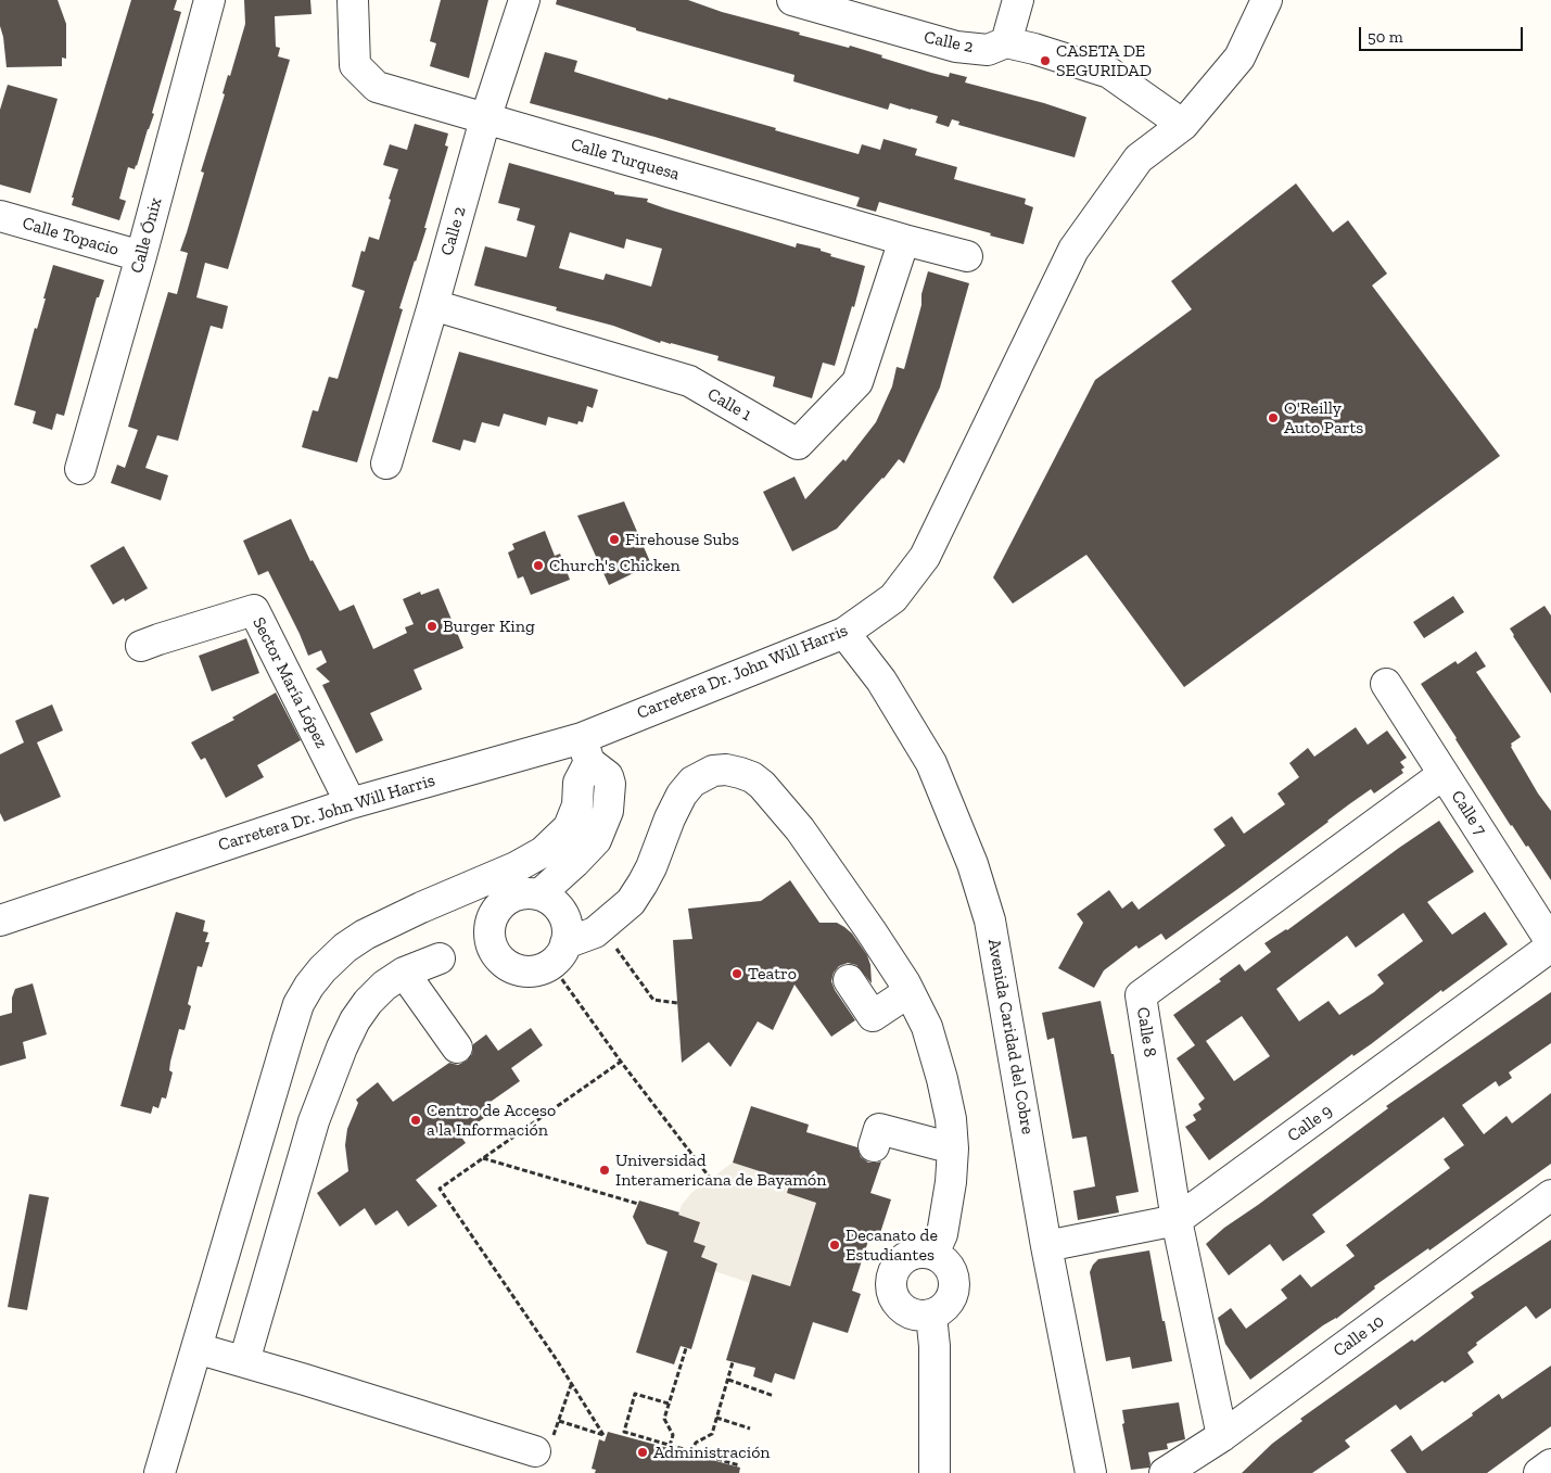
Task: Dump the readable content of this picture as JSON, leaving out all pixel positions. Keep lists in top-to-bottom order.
{
  "streets": {
    "street": [
      "Calle 2",
      "Calle Turquesa",
      "Calle Ónix",
      "Calle Topacio",
      "Calle 1",
      "Carretera Dr. John Will Harris",
      "Sector María López",
      "Calle 7",
      "Calle 8",
      "Avenida Caridad del Cobre",
      "Calle 9",
      "Calle 10"
    ]
  },
  "crossings": [
    ["Calle 2", "Calle Turquesa"],
    ["Calle 2", "Calle 1"],
    ["Calle 2", "Carretera Dr. John Will Harris"],
    ["Calle Turquesa", "Calle 1"],
    ["Calle Ónix", "Calle Topacio"],
    ["Carretera Dr. John Will Harris", "Sector María López"],
    ["Carretera Dr. John Will Harris", "Avenida Caridad del Cobre"],
    ["Calle 7", "Calle 8"],
    ["Calle 8", "Calle 9"],
    ["Calle 8", "Calle 10"],
    ["Avenida Caridad del Cobre", "Calle 9"]
  ],
  "places": [
    "CASETA DE SEGURIDAD",
    "O'Reilly Auto Parts",
    "Firehouse Subs",
    "Church's Chicken",
    "Burger King",
    "Teatro",
    "Centro de Acceso a la Información",
    "Universidad Interamericana de Bayamón",
    "Decanato de Estudiantes",
    "Administración"
  ],
  "scale_bar": "50 m"
}
